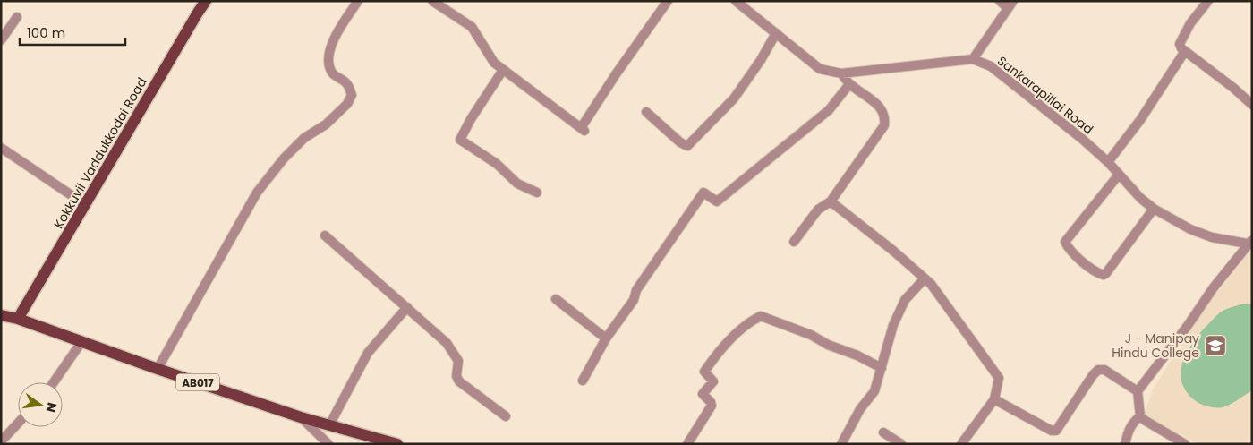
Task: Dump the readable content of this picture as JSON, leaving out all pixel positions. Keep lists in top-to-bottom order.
{
  "streets": {
    "main road": ["Kokkuvil Vaddukkodai Road", "AB017"],
    "street": ["Sankarapillai Road"]
  },
  "crossings": [
    ["Kokkuvil Vaddukkodai Road", "AB017"]
  ],
  "places": {
    "school or university": ["J - Manipay Hindu College"]
  },
  "scale_bar": "100 m",
  "north": "right"
}
